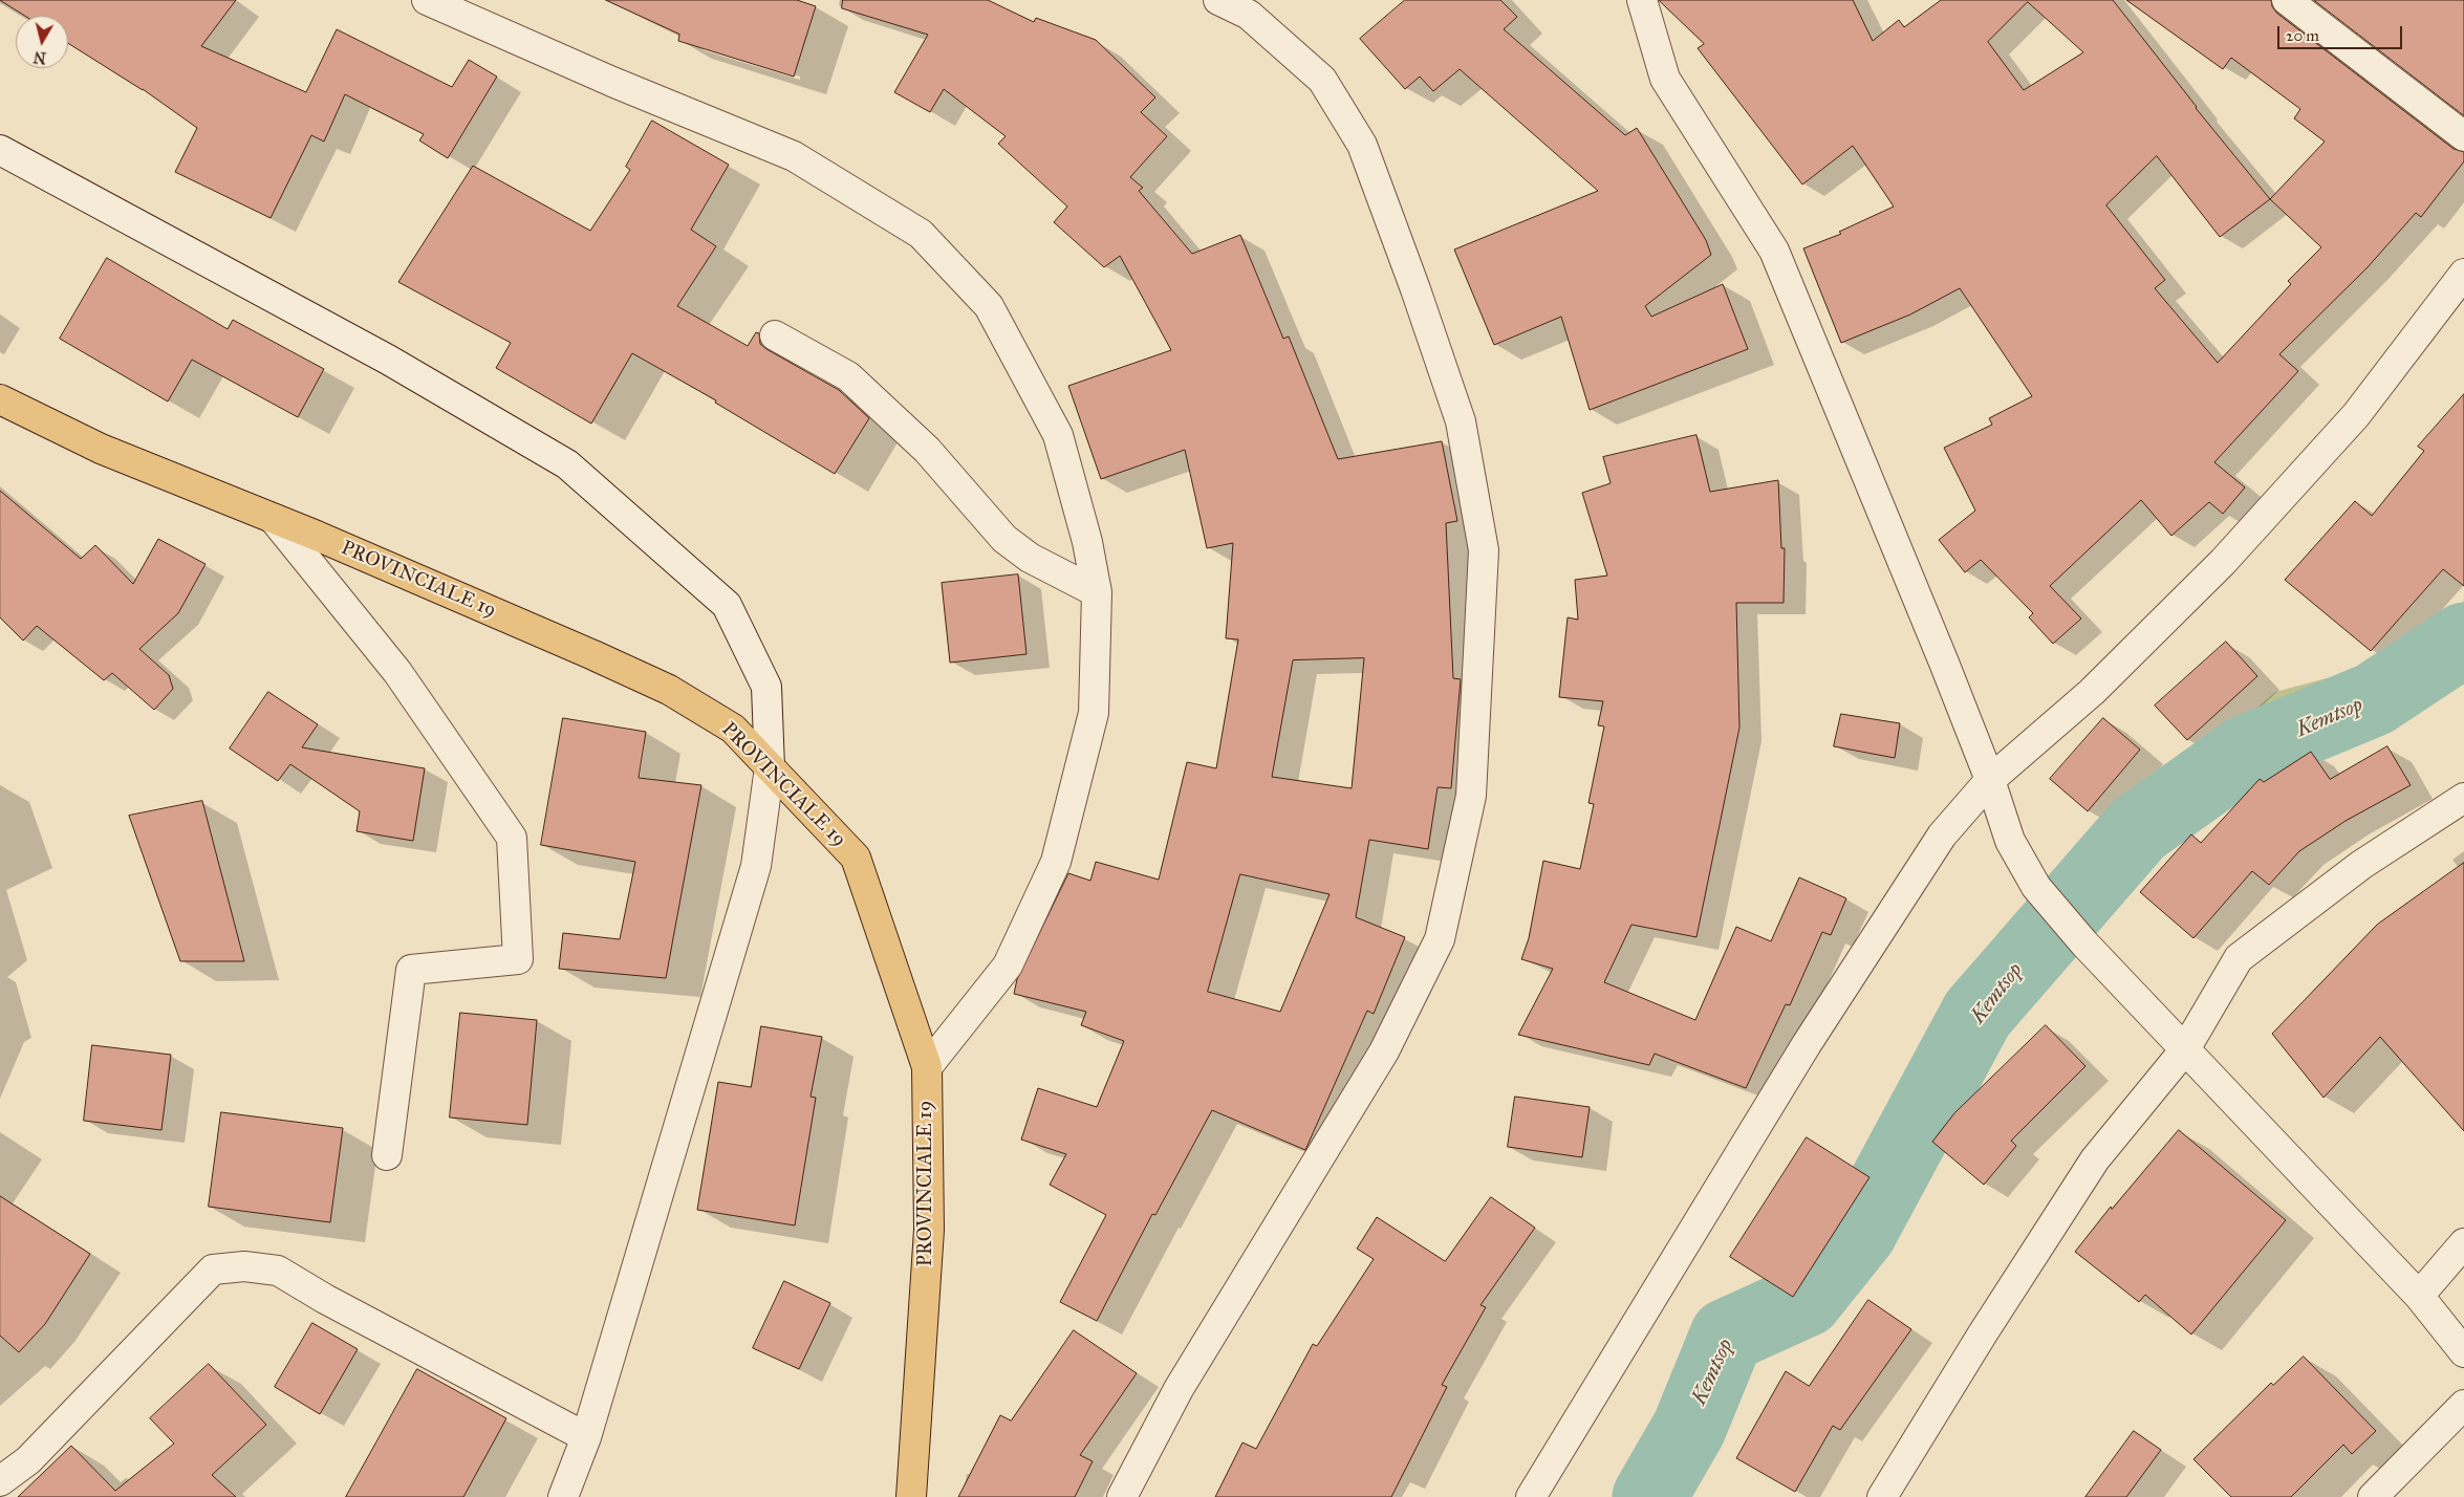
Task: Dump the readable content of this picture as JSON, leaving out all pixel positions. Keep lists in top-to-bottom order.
{
  "streets": {
    "main road": ["PROVINCIALE 19"]
  },
  "water": ["Kemtsop"],
  "scale_bar": "20 m",
  "north": "bottom"
}
